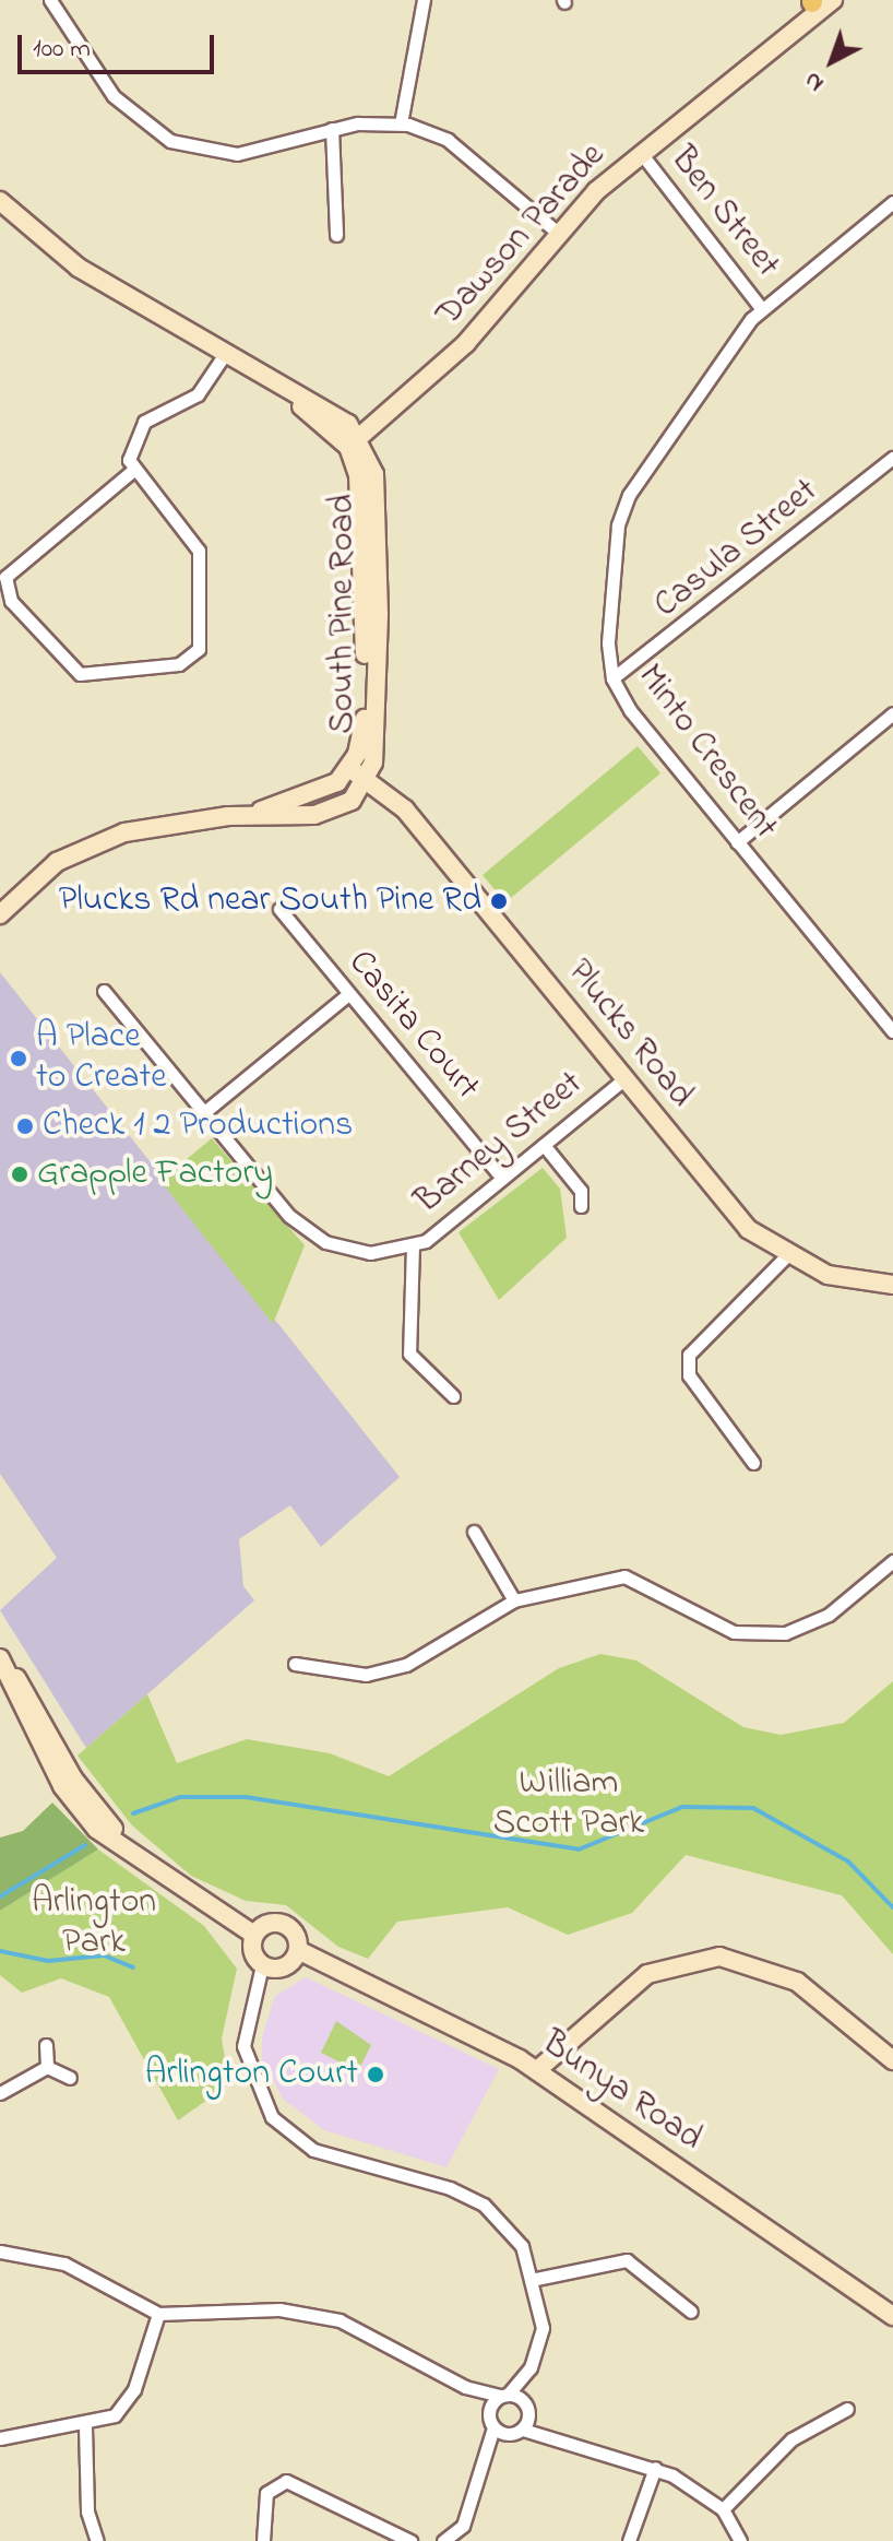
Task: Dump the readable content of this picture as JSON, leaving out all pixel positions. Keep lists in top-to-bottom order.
{
  "streets": {
    "street": [
      "Ben Street",
      "Dawson Parade",
      "Casula Street",
      "South Pine Road",
      "Minto Crescent",
      "Casita Court",
      "Plucks Road",
      "Barney Street",
      "Bunya Road"
    ]
  },
  "crossings": [
    ["Ben Street", "Dawson Parade"],
    ["Ben Street", "Minto Crescent"],
    ["Dawson Parade", "South Pine Road"],
    ["Casula Street", "Minto Crescent"],
    ["South Pine Road", "Plucks Road"],
    ["Casita Court", "Barney Street"],
    ["Plucks Road", "Barney Street"]
  ],
  "parks": ["William Scott Park", "Arlington Park"],
  "places": [
    "Plucks Rd near South Pine Rd",
    "A Place to Create",
    "Check 1 2 Productions",
    "Grapple Factory",
    "Arlington Court"
  ],
  "scale_bar": "100 m",
  "north": "bottom left"
}
